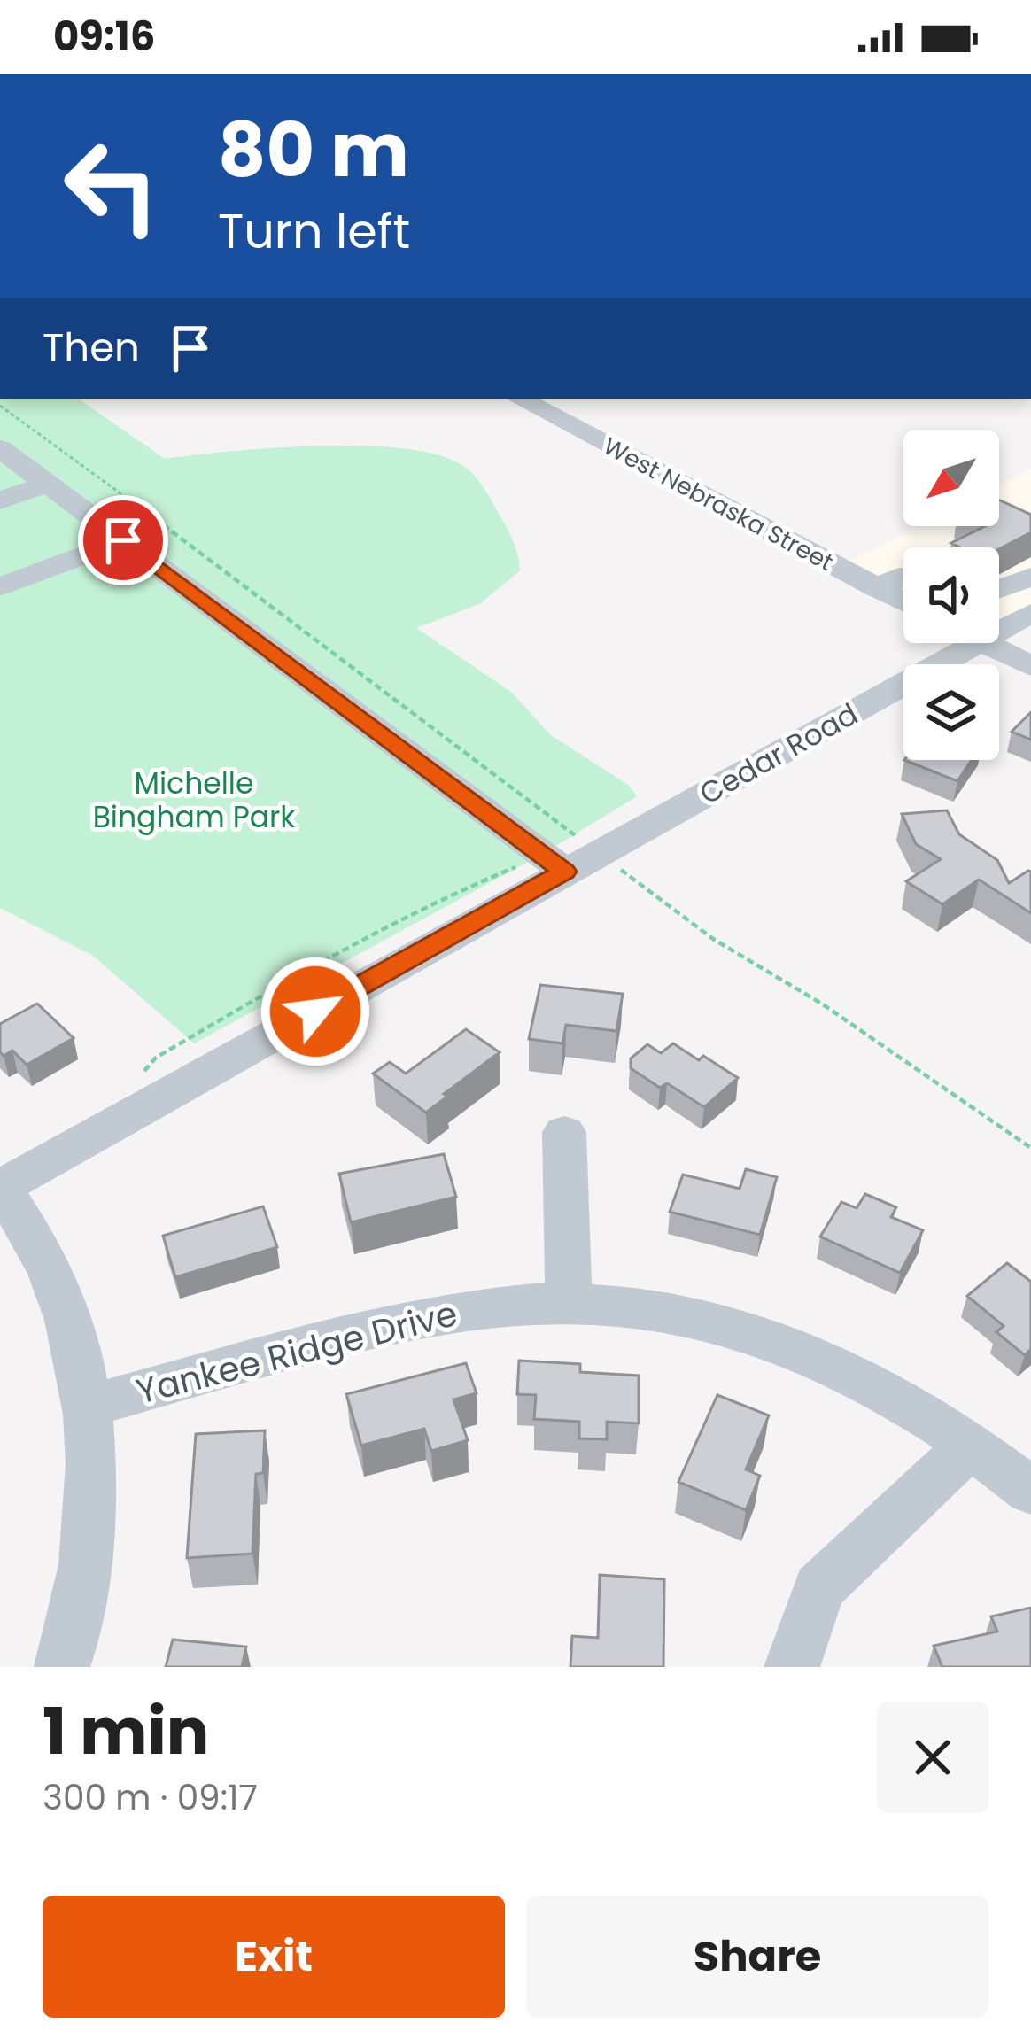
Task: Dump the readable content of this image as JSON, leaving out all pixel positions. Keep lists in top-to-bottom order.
{
  "streets": {
    "street": ["West Nebraska Street", "Cedar Road", "Yankee Ridge Drive"]
  },
  "parks": ["Michelle Bingham Park"],
  "north": "bottom left",
  "page": {
    "status": "09:16",
    "turn": ["80 m", "Turn left"],
    "then": "Then",
    "heading": ["1 min", "300 m · 09:17"],
    "buttons": ["Exit", "Share"]
  }
}
